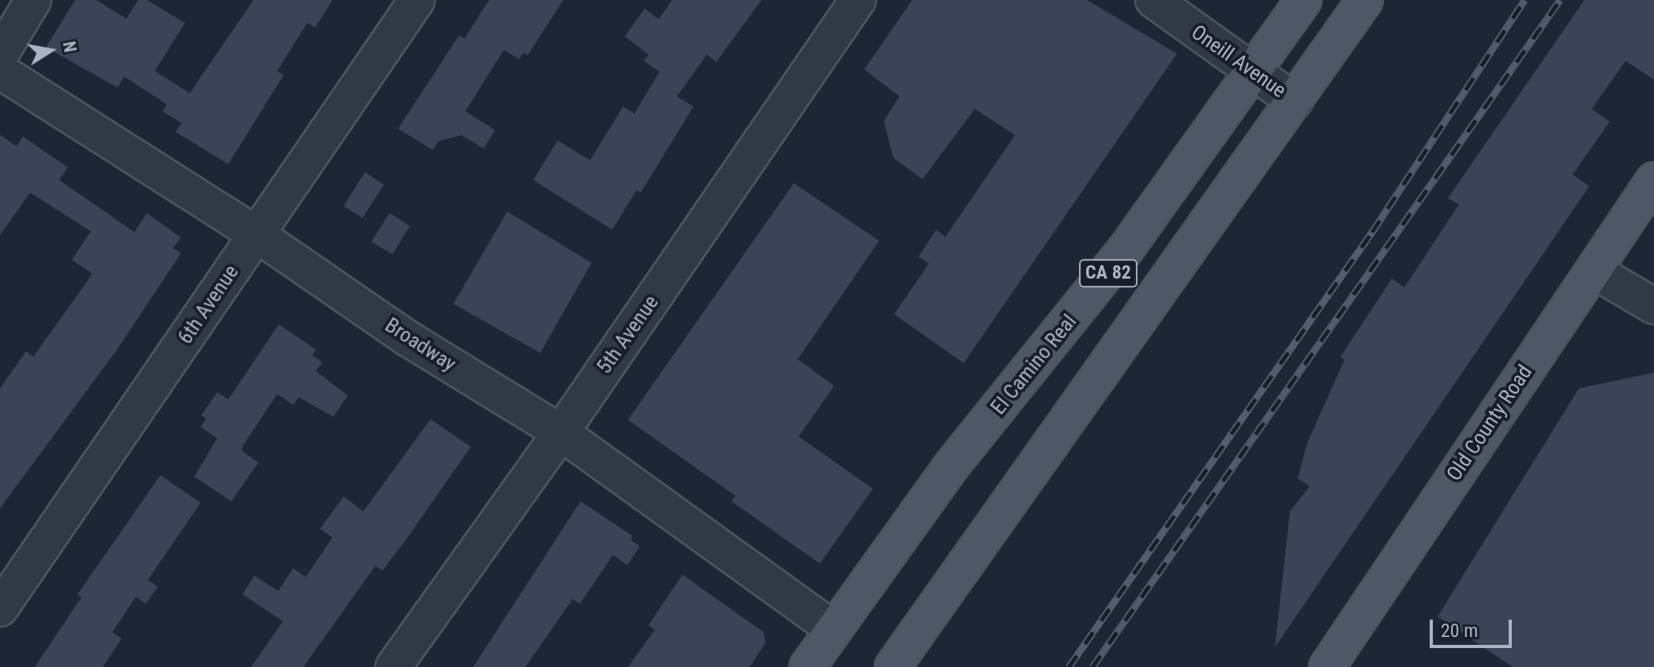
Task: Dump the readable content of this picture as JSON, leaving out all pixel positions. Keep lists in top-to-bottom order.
{
  "streets": {
    "main road": ["CA 82", "El Camino Real", "Old County Road"],
    "street": [
      "Oneill Avenue",
      "6th Avenue",
      "5th Avenue",
      "Broadway"
    ]
  },
  "crossings": [
    ["Oneill Avenue", "CA 82"],
    ["Oneill Avenue", "El Camino Real"],
    ["6th Avenue", "Broadway"],
    ["5th Avenue", "Broadway"],
    ["Broadway", "El Camino Real"]
  ],
  "scale_bar": "20 m",
  "north": "right"
}
